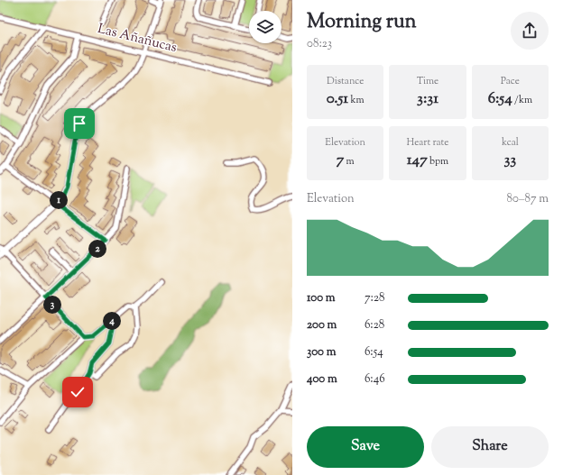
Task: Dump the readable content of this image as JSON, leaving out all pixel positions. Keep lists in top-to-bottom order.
{
  "streets": {
    "street": ["Las Añañucas"]
  },
  "page": {
    "heading": ["Morning run", "08:23"],
    "stats": [
      ["Distance", "0.51 km"],
      ["Time", "3:31"],
      ["Pace", "6:54 /km"],
      ["Elevation", "7 m"],
      ["Heart rate", "147 bpm"],
      ["kcal", "33"]
    ],
    "chart": ["Elevation", "80–87 m"],
    "pins": [
      "1",
      "2",
      "3",
      "4"
    ],
    "list": [
      {
        "name": "100 m",
        "note": "7:28"
      },
      {
        "name": "200 m",
        "note": "6:28"
      },
      {
        "name": "300 m",
        "note": "6:54"
      },
      {
        "name": "400 m",
        "note": "6:46"
      }
    ],
    "buttons": ["Save", "Share"]
  }
}
